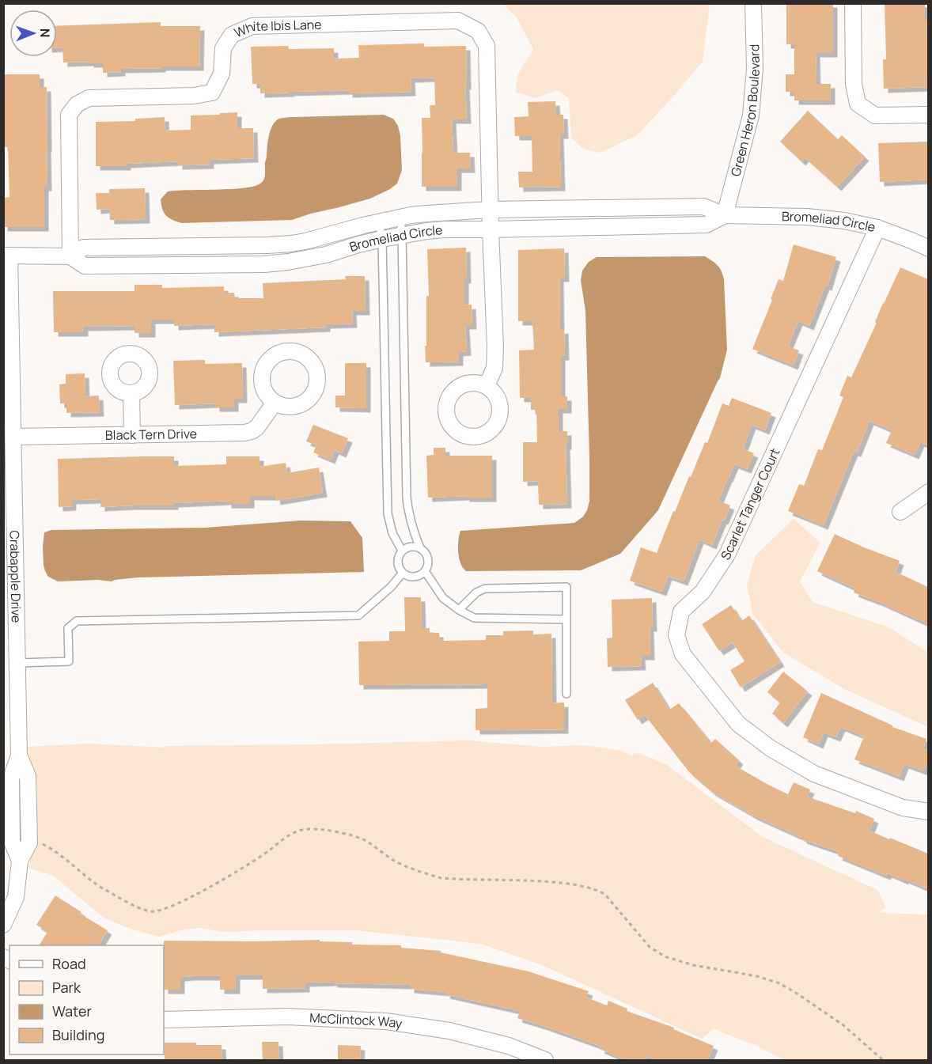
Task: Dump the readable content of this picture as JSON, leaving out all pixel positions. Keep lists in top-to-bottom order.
{
  "streets": {
    "street": [
      "White Ibis Lane",
      "Green Heron Boulevard",
      "Bromeliad Circle",
      "Black Tern Drive",
      "Scarlet Tanger Court",
      "Crabapple Drive",
      "McClintock Way"
    ]
  },
  "crossings": [
    ["White Ibis Lane", "Bromeliad Circle"],
    ["Green Heron Boulevard", "Bromeliad Circle"],
    ["Bromeliad Circle", "Scarlet Tanger Court"],
    ["Bromeliad Circle", "Crabapple Drive"],
    ["Black Tern Drive", "Crabapple Drive"]
  ],
  "legend": [
    "Road",
    "Park",
    "Water",
    "Building"
  ],
  "north": "right"
}
